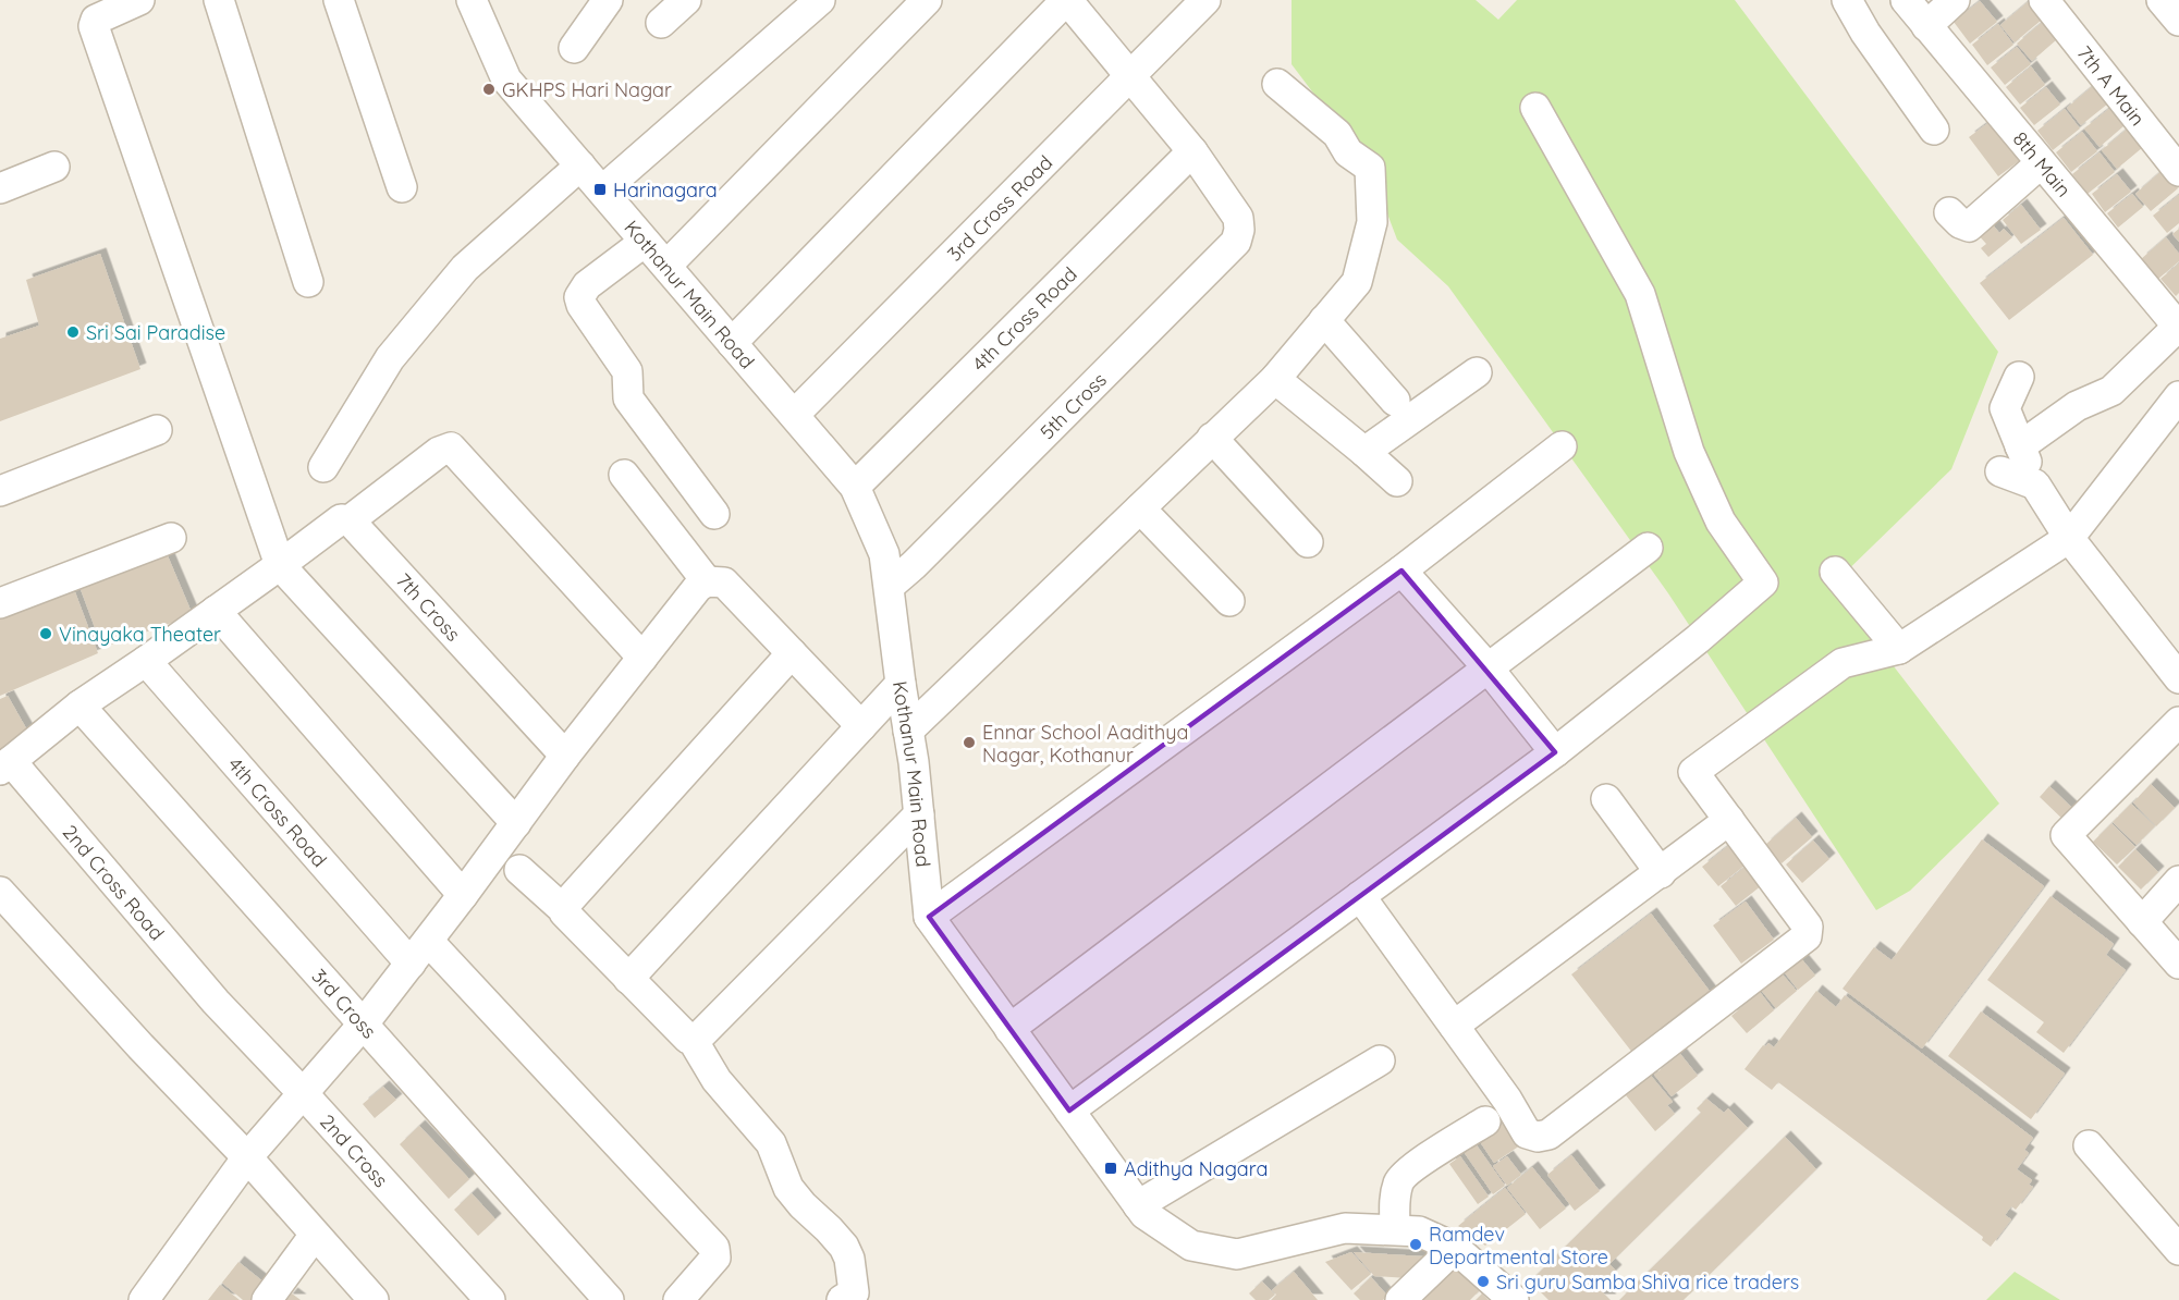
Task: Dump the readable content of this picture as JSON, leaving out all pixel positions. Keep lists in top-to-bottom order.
{
  "streets": {
    "street": [
      "7th A Main",
      "8th Main",
      "3rd Cross Road",
      "Kothanur Main Road",
      "4th Cross Road",
      "5th Cross",
      "7th Cross",
      "2nd Cross Road",
      "3rd Cross",
      "2nd Cross"
    ]
  },
  "crossings": [
    ["3rd Cross Road", "Kothanur Main Road"],
    ["Kothanur Main Road", "4th Cross Road"],
    ["Kothanur Main Road", "5th Cross"],
    ["4th Cross Road", "5th Cross"],
    ["2nd Cross Road", "2nd Cross"]
  ],
  "places": {
    "other": [
      "GKHPS Hari Nagar",
      "Sri Sai Paradise",
      "Vinayaka Theater",
      "Ennar School Aadithya Nagar, Kothanur",
      "Ramdev Departmental Store",
      "Sri guru Samba Shiva rice traders"
    ],
    "transit": ["Harinagara", "Adithya Nagara"]
  }
}
